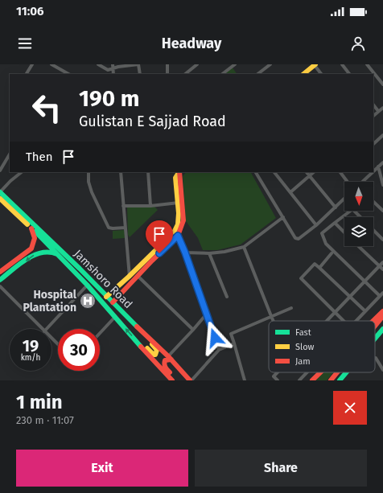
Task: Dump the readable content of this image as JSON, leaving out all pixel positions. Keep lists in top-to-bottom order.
{
  "streets": {
    "main road": ["Jamshoro Road"]
  },
  "places": {
    "hospital": ["Hospital Plantation"]
  },
  "legend": ["Fast", "Slow", "Jam"],
  "north": "bottom",
  "page": {
    "status": "11:06",
    "header": "Headway",
    "turn": ["190 m", "Gulistan E Sajjad Road"],
    "then": "Then",
    "speed": "19 km/h",
    "limit": "30",
    "heading": ["1 min", "230 m · 11:07"],
    "buttons": ["Exit", "Share"]
  }
}
